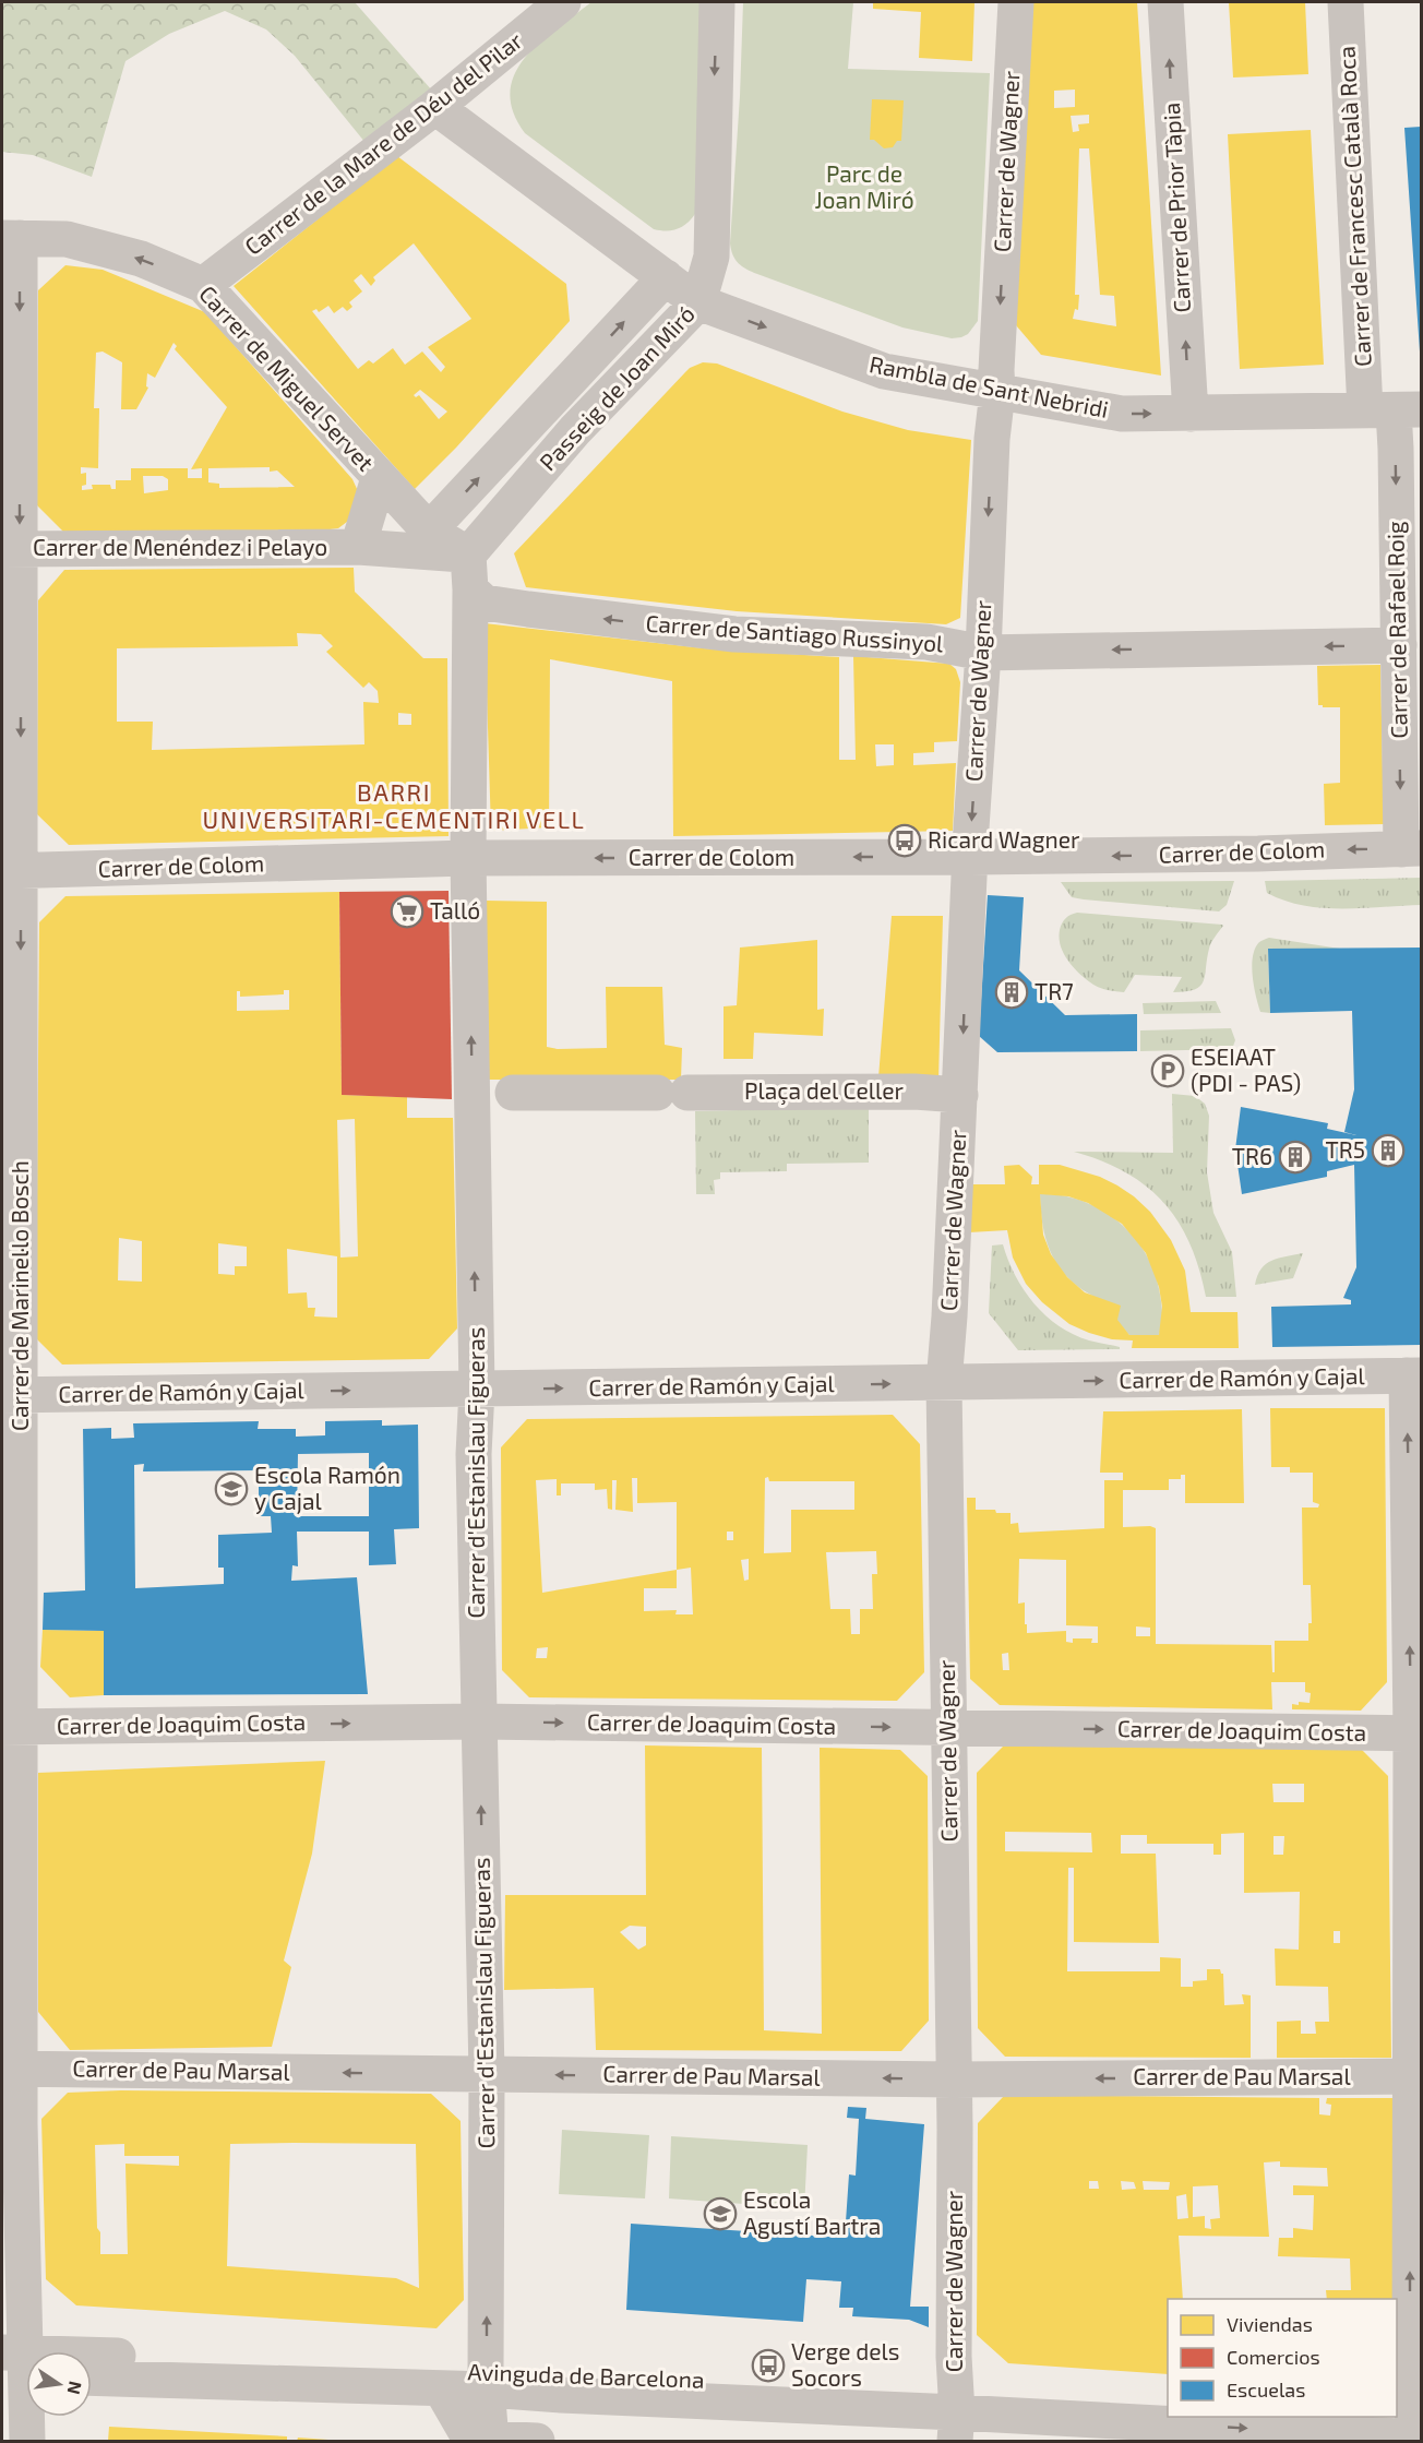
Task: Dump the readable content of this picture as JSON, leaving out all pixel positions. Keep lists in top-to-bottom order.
{
  "streets": {
    "street": [
      "Carrer de la Mare de Déu del Pilar",
      "Carrer de Wagner",
      "Carrer de Francesc Català Roca",
      "Carrer de Prior Tàpia",
      "Carrer de Miguel Servet",
      "Rambla de Sant Nebridi",
      "Passeig de Joan Miró",
      "Carrer de Menéndez i Pelayo",
      "Carrer de Rafael Roig",
      "Carrer de Santiago Russinyol",
      "Carrer de Colom",
      "Plaça del Celler",
      "Carrer de Marinel·lo Bosch",
      "Carrer de Ramón y Cajal",
      "Carrer d'Estanislau Figueras",
      "Carrer de Joaquim Costa",
      "Carrer de Pau Marsal",
      "Avinguda de Barcelona"
    ]
  },
  "crossings": [
    ["Carrer de la Mare de Déu del Pilar", "Carrer de Miguel Servet"],
    ["Carrer de la Mare de Déu del Pilar", "Rambla de Sant Nebridi"],
    ["Carrer de Wagner", "Rambla de Sant Nebridi"],
    ["Carrer de Wagner", "Carrer de Santiago Russinyol"],
    ["Carrer de Wagner", "Carrer de Colom"],
    ["Carrer de Wagner", "Plaça del Celler"],
    ["Carrer de Wagner", "Carrer de Ramón y Cajal"],
    ["Carrer de Wagner", "Carrer de Joaquim Costa"],
    ["Carrer de Wagner", "Carrer de Pau Marsal"],
    ["Carrer de Wagner", "Avinguda de Barcelona"],
    ["Carrer de Francesc Català Roca", "Rambla de Sant Nebridi"],
    ["Carrer de Francesc Català Roca", "Carrer de Rafael Roig"],
    ["Carrer de Prior Tàpia", "Rambla de Sant Nebridi"],
    ["Carrer de Miguel Servet", "Passeig de Joan Miró"],
    ["Carrer de Miguel Servet", "Carrer de Menéndez i Pelayo"],
    ["Carrer de Miguel Servet", "Carrer de Santiago Russinyol"],
    ["Carrer de Miguel Servet", "Carrer de Marinel·lo Bosch"],
    ["Carrer de Miguel Servet", "Carrer d'Estanislau Figueras"],
    ["Rambla de Sant Nebridi", "Passeig de Joan Miró"],
    ["Rambla de Sant Nebridi", "Carrer de Rafael Roig"],
    ["Passeig de Joan Miró", "Carrer de Menéndez i Pelayo"],
    ["Passeig de Joan Miró", "Carrer de Santiago Russinyol"],
    ["Passeig de Joan Miró", "Carrer d'Estanislau Figueras"],
    ["Carrer de Menéndez i Pelayo", "Carrer de Santiago Russinyol"],
    ["Carrer de Menéndez i Pelayo", "Carrer de Marinel·lo Bosch"],
    ["Carrer de Menéndez i Pelayo", "Carrer d'Estanislau Figueras"],
    ["Carrer de Rafael Roig", "Carrer de Santiago Russinyol"],
    ["Carrer de Rafael Roig", "Carrer de Colom"],
    ["Carrer de Santiago Russinyol", "Carrer d'Estanislau Figueras"],
    ["Carrer de Colom", "Carrer de Marinel·lo Bosch"],
    ["Carrer de Colom", "Carrer d'Estanislau Figueras"],
    ["Plaça del Celler", "Carrer d'Estanislau Figueras"],
    ["Carrer de Marinel·lo Bosch", "Carrer de Ramón y Cajal"],
    ["Carrer de Marinel·lo Bosch", "Carrer de Joaquim Costa"],
    ["Carrer de Marinel·lo Bosch", "Carrer de Pau Marsal"],
    ["Carrer de Marinel·lo Bosch", "Avinguda de Barcelona"],
    ["Carrer de Ramón y Cajal", "Carrer d'Estanislau Figueras"],
    ["Carrer d'Estanislau Figueras", "Carrer de Joaquim Costa"],
    ["Carrer d'Estanislau Figueras", "Carrer de Pau Marsal"],
    ["Carrer d'Estanislau Figueras", "Avinguda de Barcelona"]
  ],
  "one_way": [
    "Carrer de Wagner",
    "Carrer de Prior Tàpia",
    "Rambla de Sant Nebridi",
    "Carrer de Rafael Roig",
    "Carrer de Santiago Russinyol",
    "Carrer de Colom",
    "Carrer de Marinel·lo Bosch",
    "Carrer de Ramón y Cajal",
    "Carrer d'Estanislau Figueras",
    "Carrer de Joaquim Costa",
    "Carrer de Pau Marsal"
  ],
  "districts": ["BARRI UNIVERSITARI-CEMENTIRI VELL"],
  "parks": ["Parc de Joan Miró"],
  "places": {
    "bus stop": ["Ricard Wagner", "Verge dels Socors"],
    "supermarket": ["Talló"],
    "building": ["TR7", "TR5", "TR6"],
    "parking": ["ESEIAAT (PDI - PAS)"],
    "school or university": ["Escola Ramón y Cajal", "Escola Agustí Bartra"]
  },
  "legend": ["Viviendas", "Comercios", "Escuelas"],
  "north": "right"
}
